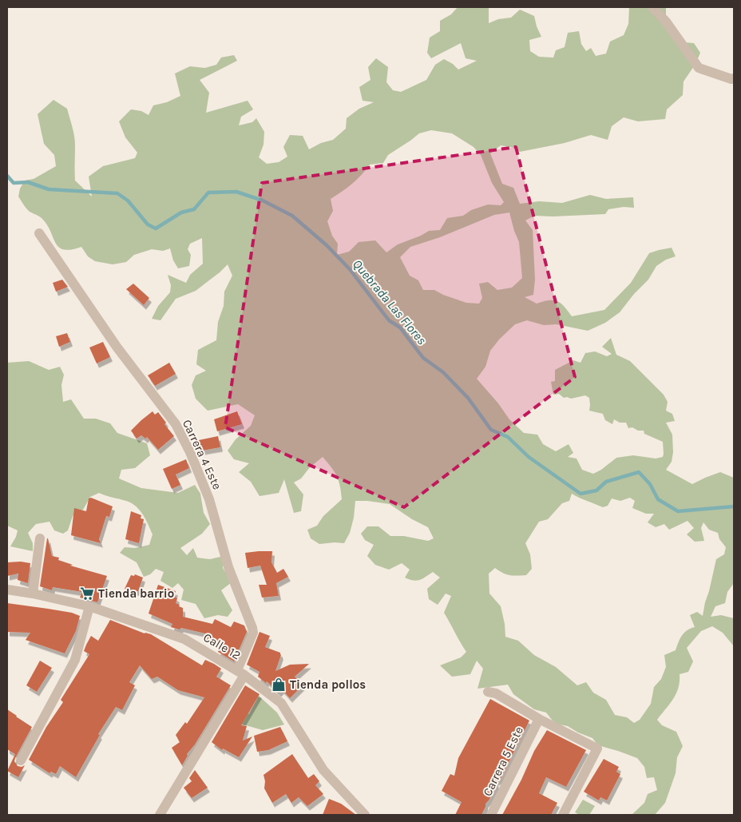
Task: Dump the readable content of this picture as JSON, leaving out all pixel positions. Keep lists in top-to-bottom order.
{
  "streets": {
    "street": ["Carrera 4 Este", "Calle 12", "Carrera 5 Este"]
  },
  "crossings": [
    ["Carrera 4 Este", "Calle 12"]
  ],
  "water": ["Quebrada Las Flores"],
  "places": {
    "supermarket": ["Tienda barrio"],
    "shop": ["Tienda pollos"]
  }
}
